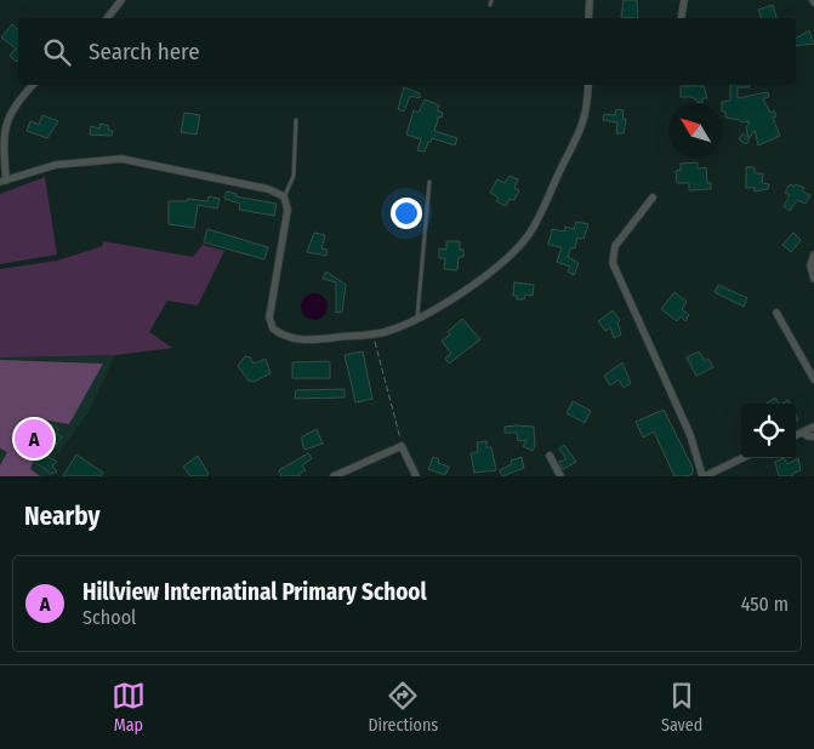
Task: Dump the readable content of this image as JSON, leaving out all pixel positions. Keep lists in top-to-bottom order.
{
  "north": "top left",
  "page": {
    "search": "Search here",
    "pins": "A",
    "heading": "Nearby",
    "list": [
      {
        "mark": "A",
        "name": "Hillview Internatinal Primary School",
        "note": "School",
        "value": "450 m"
      }
    ],
    "nav": ["Map", "Directions", "Saved"]
  }
}
